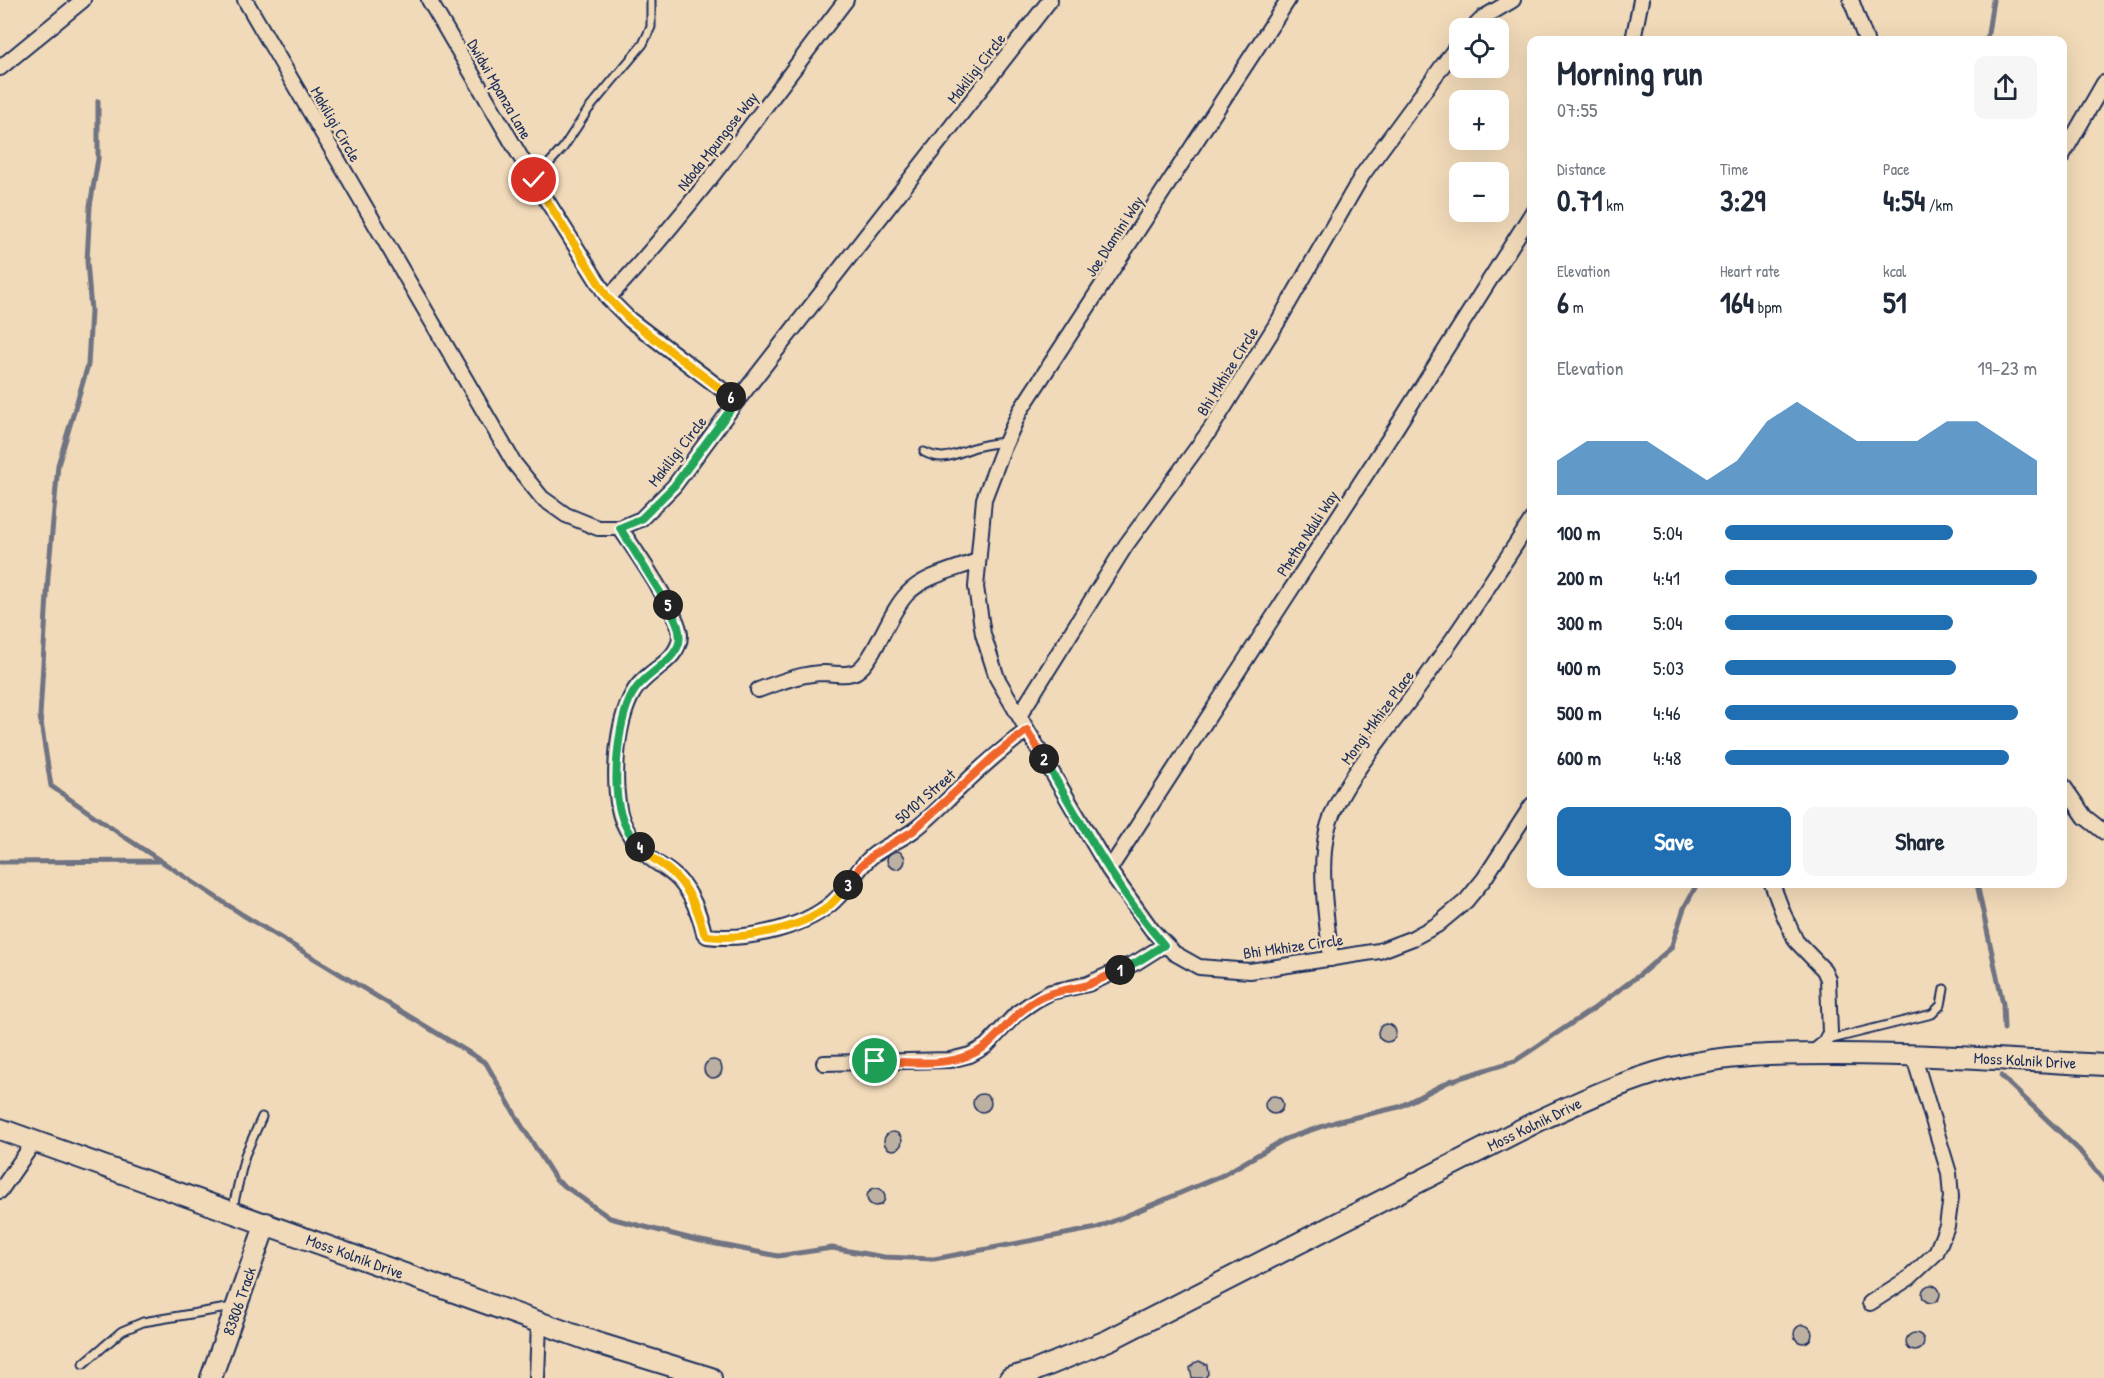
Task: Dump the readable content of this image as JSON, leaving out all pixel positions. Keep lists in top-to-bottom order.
{
  "streets": {
    "main road": ["Moss Kolnik Drive", "83806 Track"],
    "street": [
      "Makiligi Circle",
      "Dwidwi Mpanza Lane",
      "Ndoda Mpungose Way",
      "Joe Dlamini Way",
      "Bhi Mkhize Circle",
      "Phetha Nduli Way",
      "Mongi Mkhize Place",
      "50101 Street"
    ]
  },
  "crossings": [
    ["Makiligi Circle", "Dwidwi Mpanza Lane"],
    ["Makiligi Circle", "50101 Street"],
    ["Dwidwi Mpanza Lane", "Ndoda Mpungose Way"],
    ["Joe Dlamini Way", "Bhi Mkhize Circle"],
    ["Bhi Mkhize Circle", "Phetha Nduli Way"],
    ["Bhi Mkhize Circle", "Mongi Mkhize Place"],
    ["Bhi Mkhize Circle", "50101 Street"],
    ["Moss Kolnik Drive", "83806 Track"]
  ],
  "page": {
    "map_buttons": ["+", "−"],
    "heading": ["Morning run", "07:55"],
    "stats": [
      ["Distance", "0.71 km"],
      ["Time", "3:29"],
      ["Pace", "4:54 /km"],
      ["Elevation", "6 m"],
      ["Heart rate", "164 bpm"],
      ["kcal", "51"]
    ],
    "chart": ["Elevation", "19–23 m"],
    "pins": [
      "6",
      "5",
      "2",
      "4",
      "3",
      "1"
    ],
    "list": [
      {
        "name": "100 m",
        "note": "5:04"
      },
      {
        "name": "200 m",
        "note": "4:41"
      },
      {
        "name": "300 m",
        "note": "5:04"
      },
      {
        "name": "400 m",
        "note": "5:03"
      },
      {
        "name": "500 m",
        "note": "4:46"
      },
      {
        "name": "600 m",
        "note": "4:48"
      }
    ],
    "buttons": ["Save", "Share"]
  }
}
